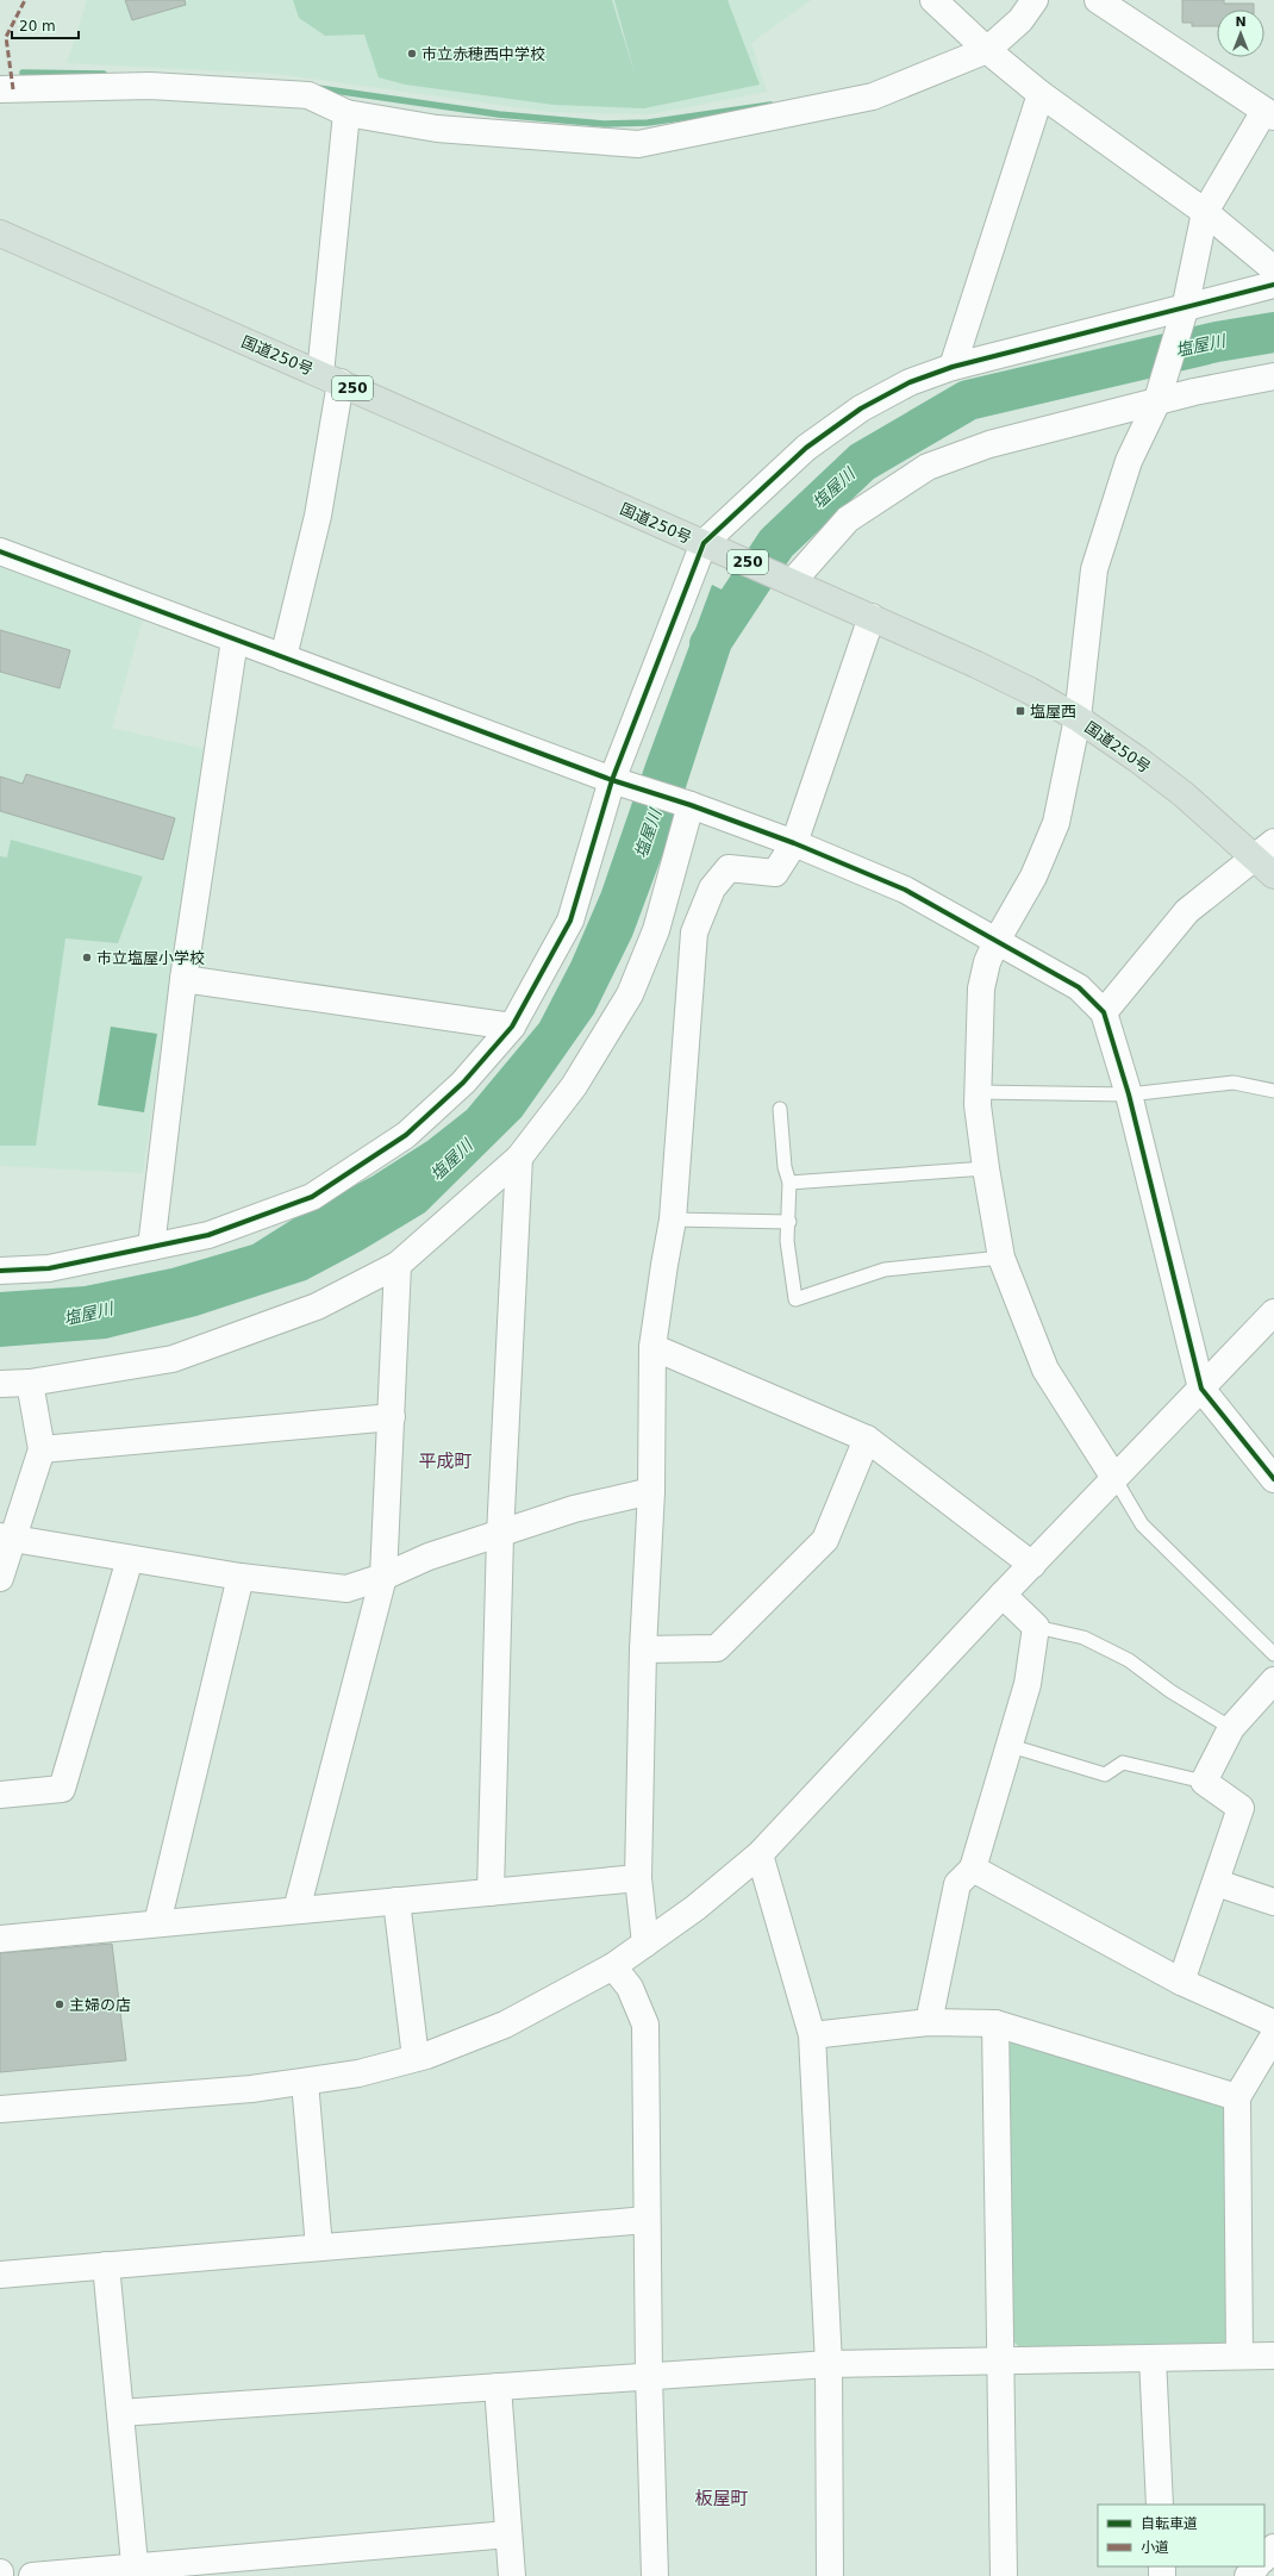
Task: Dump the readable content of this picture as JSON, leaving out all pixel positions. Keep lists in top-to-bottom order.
{
  "streets": {
    "highway": ["国道250号", "250"]
  },
  "districts": ["平成町", "板屋町"],
  "water": ["塩屋川"],
  "places": {
    "other": ["市立赤穂西中学校", "市立塩屋小学校", "主婦の店"],
    "transit": ["塩屋西"]
  },
  "legend": ["自転車道", "小道"],
  "scale_bar": "20 m",
  "north": "top"
}
